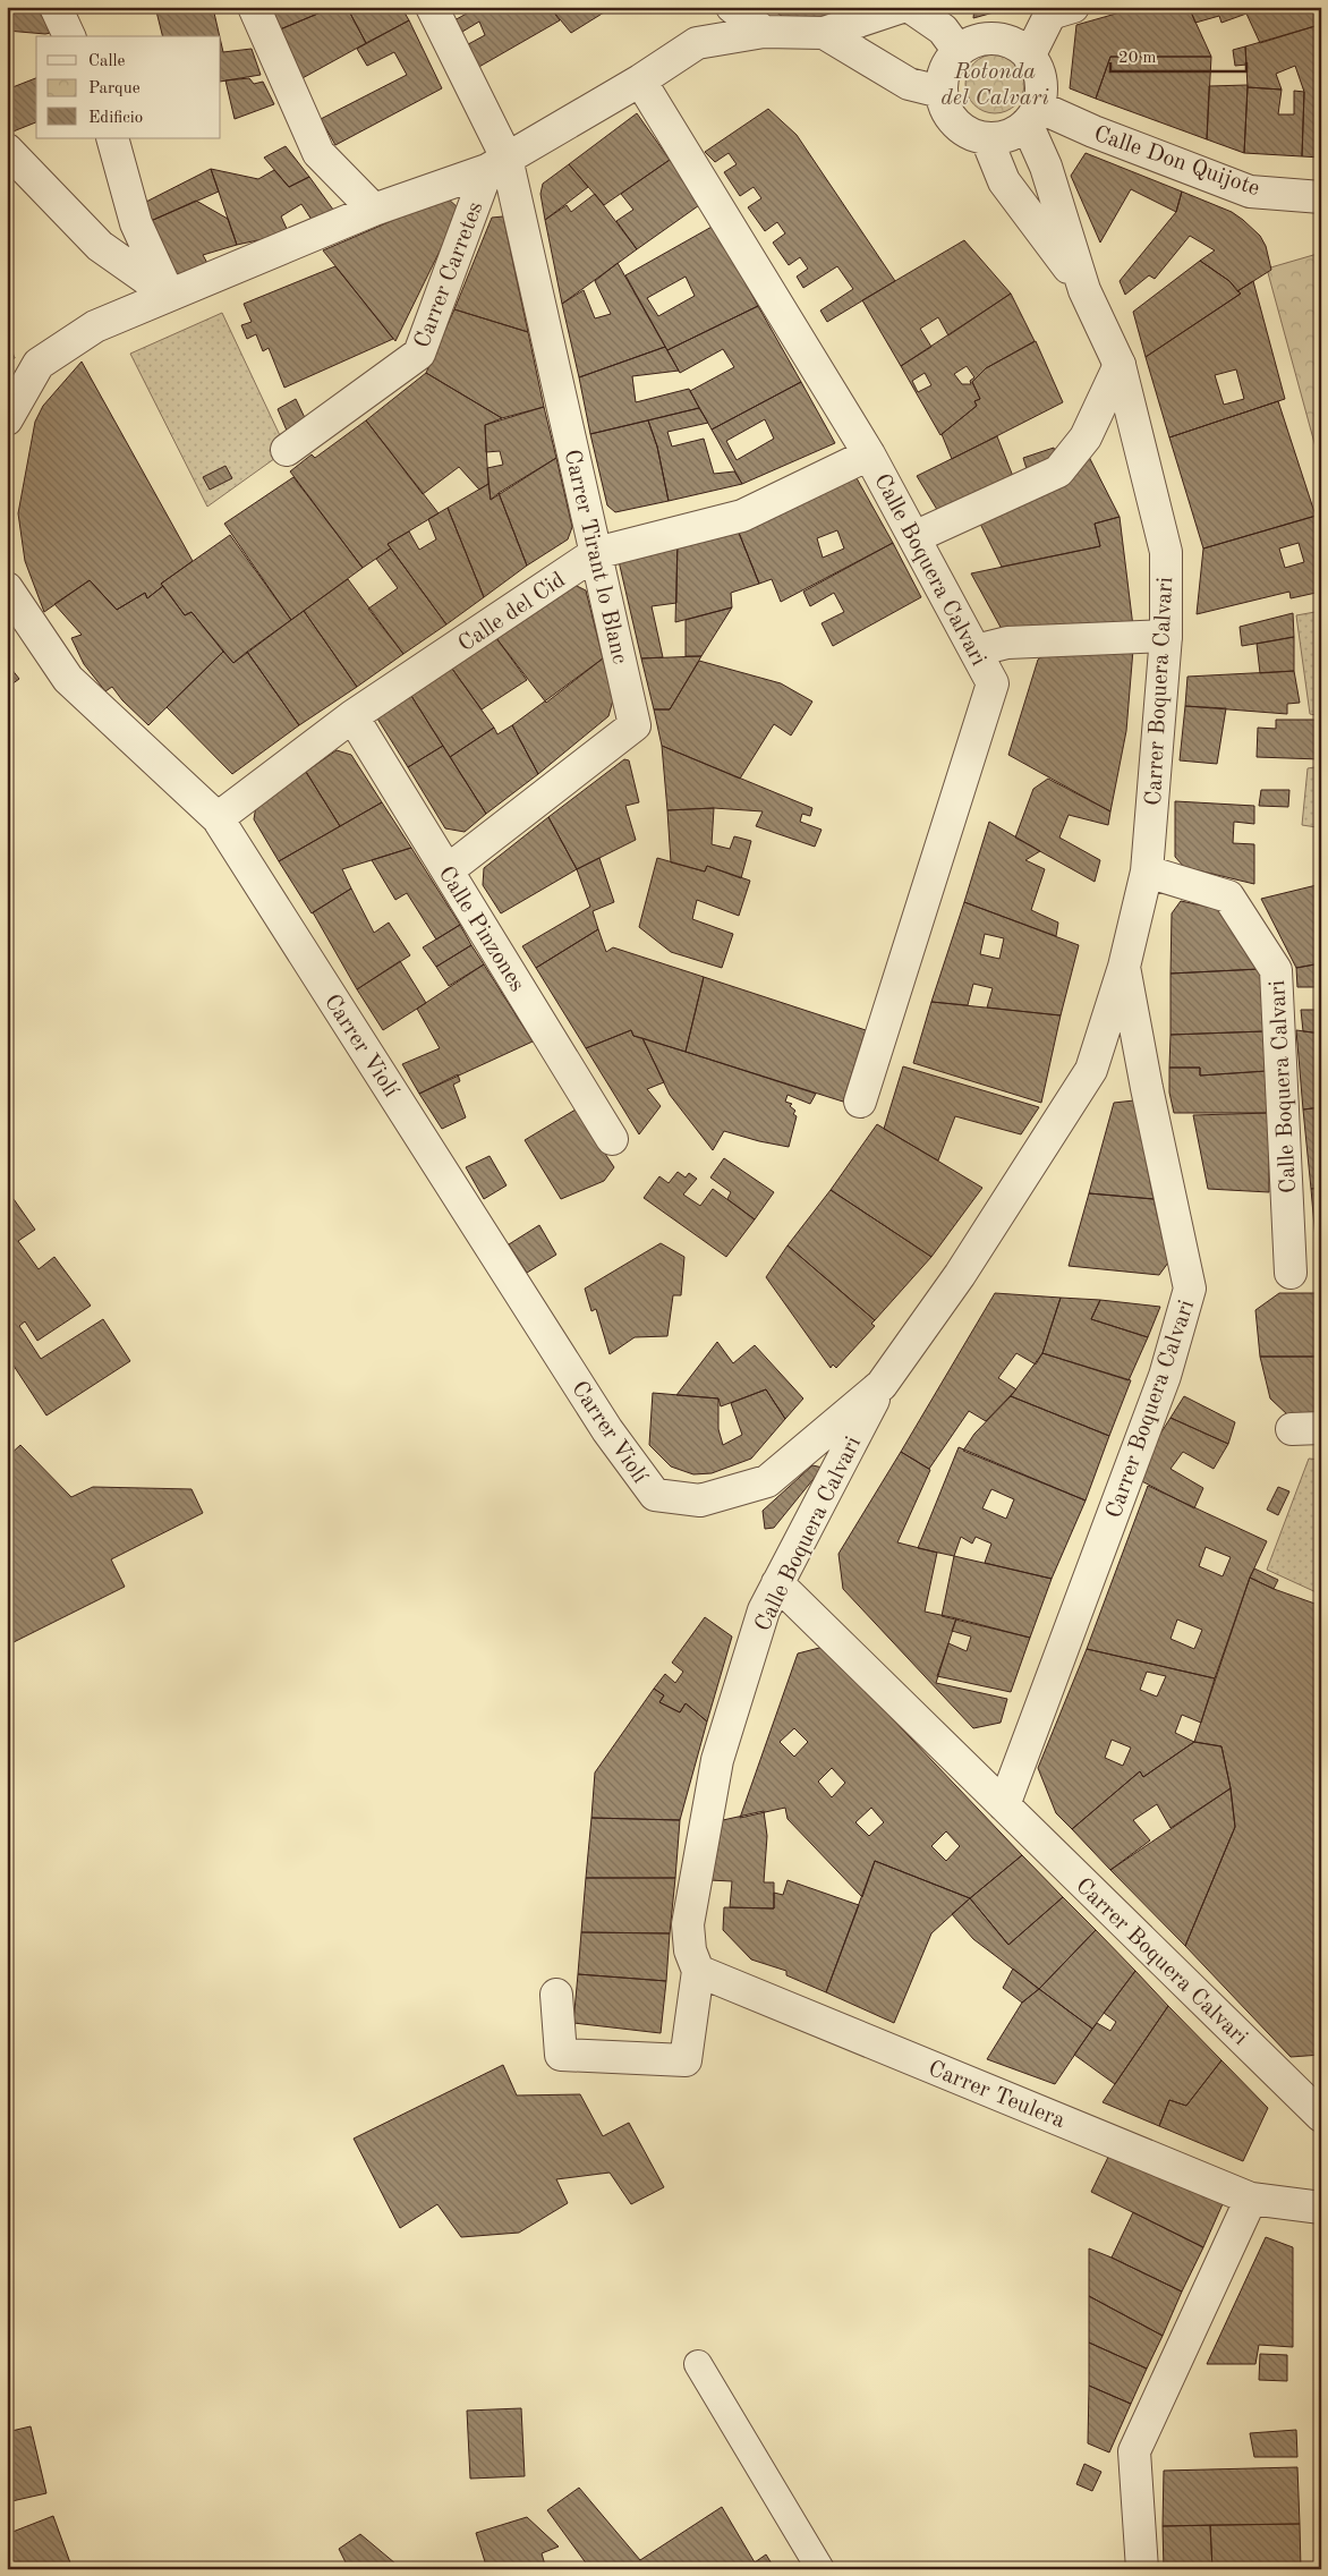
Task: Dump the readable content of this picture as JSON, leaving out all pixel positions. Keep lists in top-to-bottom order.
{
  "streets": {
    "street": [
      "Calle Don Quijote",
      "Carrer Carretes",
      "Carrer Tirant lo Blanc",
      "Calle Boquera Calvari",
      "Calle del Cid",
      "Carrer Boquera Calvari",
      "Calle Pinzones",
      "Carrer Violí",
      "Carrer Teulera"
    ]
  },
  "crossings": [
    ["Carrer Carretes", "Carrer Tirant lo Blanc"],
    ["Carrer Carretes", "Calle Boquera Calvari"],
    ["Carrer Tirant lo Blanc", "Calle del Cid"],
    ["Carrer Tirant lo Blanc", "Calle Pinzones"],
    ["Calle Boquera Calvari", "Calle del Cid"],
    ["Calle Boquera Calvari", "Carrer Boquera Calvari"],
    ["Calle Boquera Calvari", "Carrer Teulera"],
    ["Calle del Cid", "Calle Pinzones"],
    ["Calle del Cid", "Carrer Violí"],
    ["Carrer Boquera Calvari", "Carrer Violí"]
  ],
  "parks": ["Rotonda del Calvari"],
  "legend": ["Calle", "Parque", "Edificio"],
  "scale_bar": "20 m"
}
